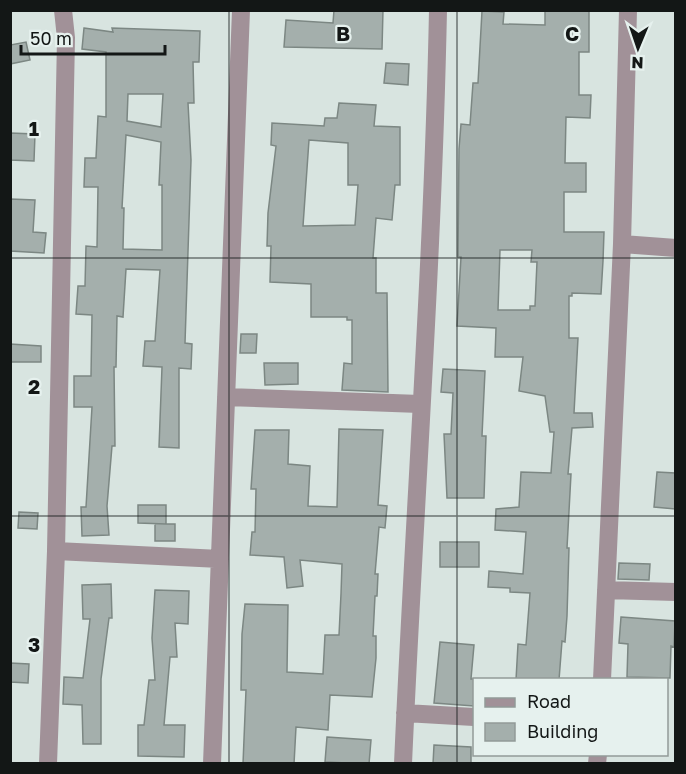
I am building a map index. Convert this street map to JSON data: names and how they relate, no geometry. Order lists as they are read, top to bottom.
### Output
{
  "legend": ["Road", "Building"],
  "scale_bar": "50 m",
  "north": "bottom",
  "grid": {
    "columns": ["B", "C"],
    "rows": ["1", "2", "3"]
  }
}
